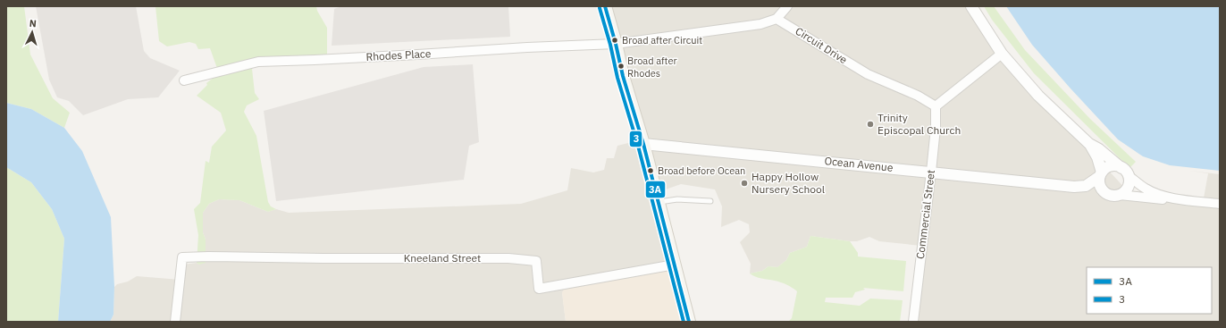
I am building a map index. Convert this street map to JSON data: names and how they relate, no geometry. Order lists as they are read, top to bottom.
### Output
{
  "streets": {
    "street": [
      "Circuit Drive",
      "Rhodes Place",
      "Ocean Avenue",
      "Commercial Street",
      "Kneeland Street"
    ]
  },
  "crossings": [
    ["Circuit Drive", "Commercial Street"],
    ["Ocean Avenue", "Commercial Street"]
  ],
  "places": [
    "Broad after Circuit",
    "Broad after Rhodes",
    "Trinity Episcopal Church",
    "Broad before Ocean",
    "Happy Hollow Nursery School"
  ],
  "lines": ["transit line 3A", "transit line 3"],
  "legend": ["3A", "3"],
  "north": "top"
}
